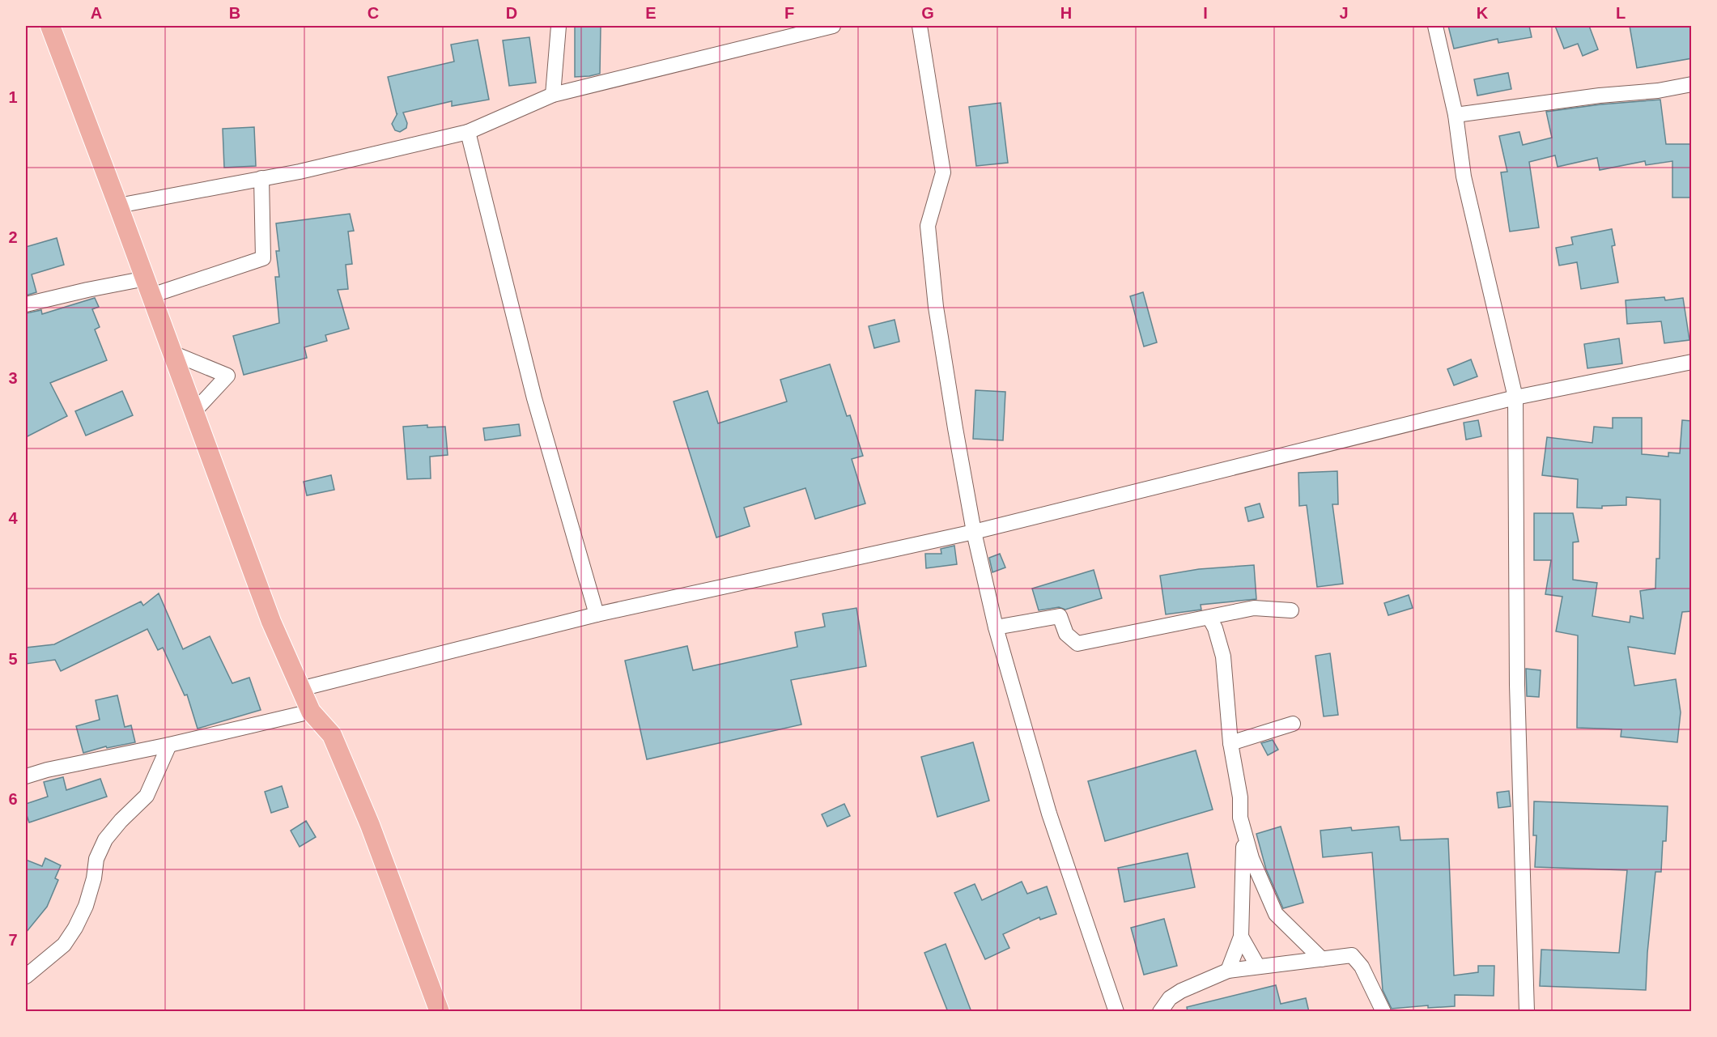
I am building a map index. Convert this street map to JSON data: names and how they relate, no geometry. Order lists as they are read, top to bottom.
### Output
{
  "grid": {
    "columns": [
      "A",
      "B",
      "C",
      "D",
      "E",
      "F",
      "G",
      "H",
      "I",
      "J",
      "K",
      "L"
    ],
    "rows": [
      "1",
      "2",
      "3",
      "4",
      "5",
      "6",
      "7"
    ]
  }
}
